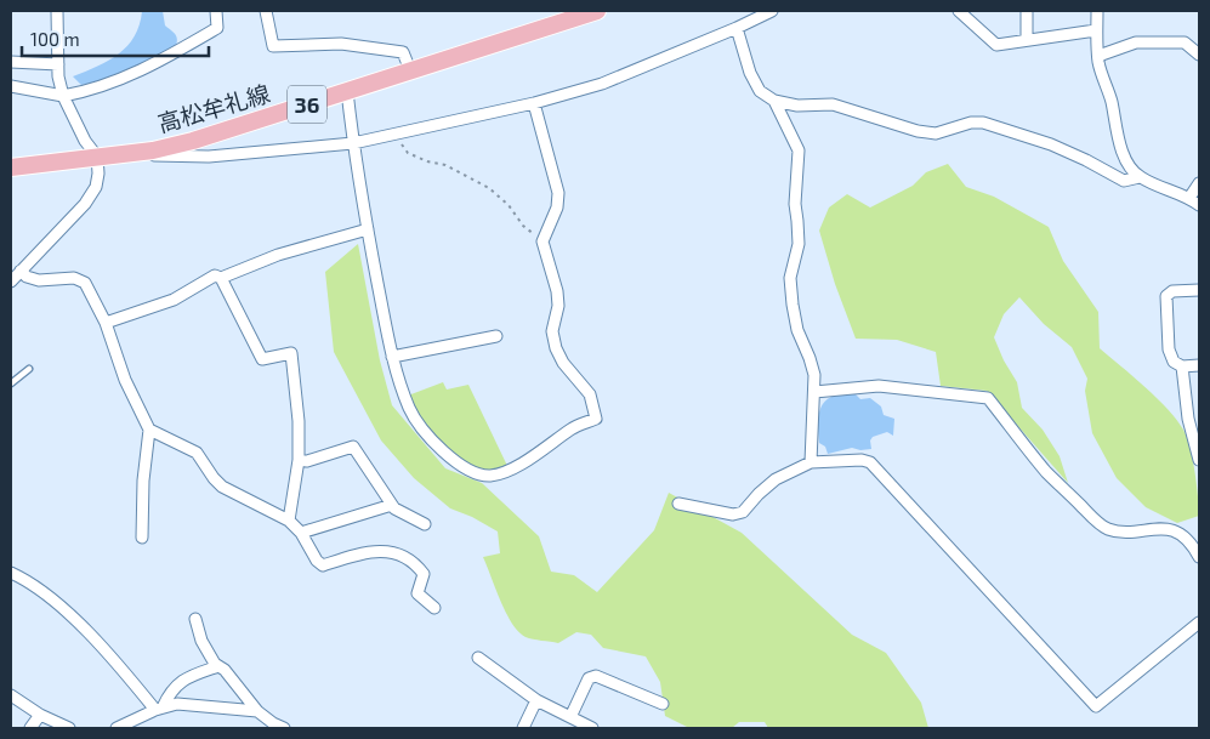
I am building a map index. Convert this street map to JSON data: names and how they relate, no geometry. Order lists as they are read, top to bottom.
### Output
{
  "streets": {
    "main road": ["36", "高松牟礼線"]
  },
  "scale_bar": "100 m"
}
